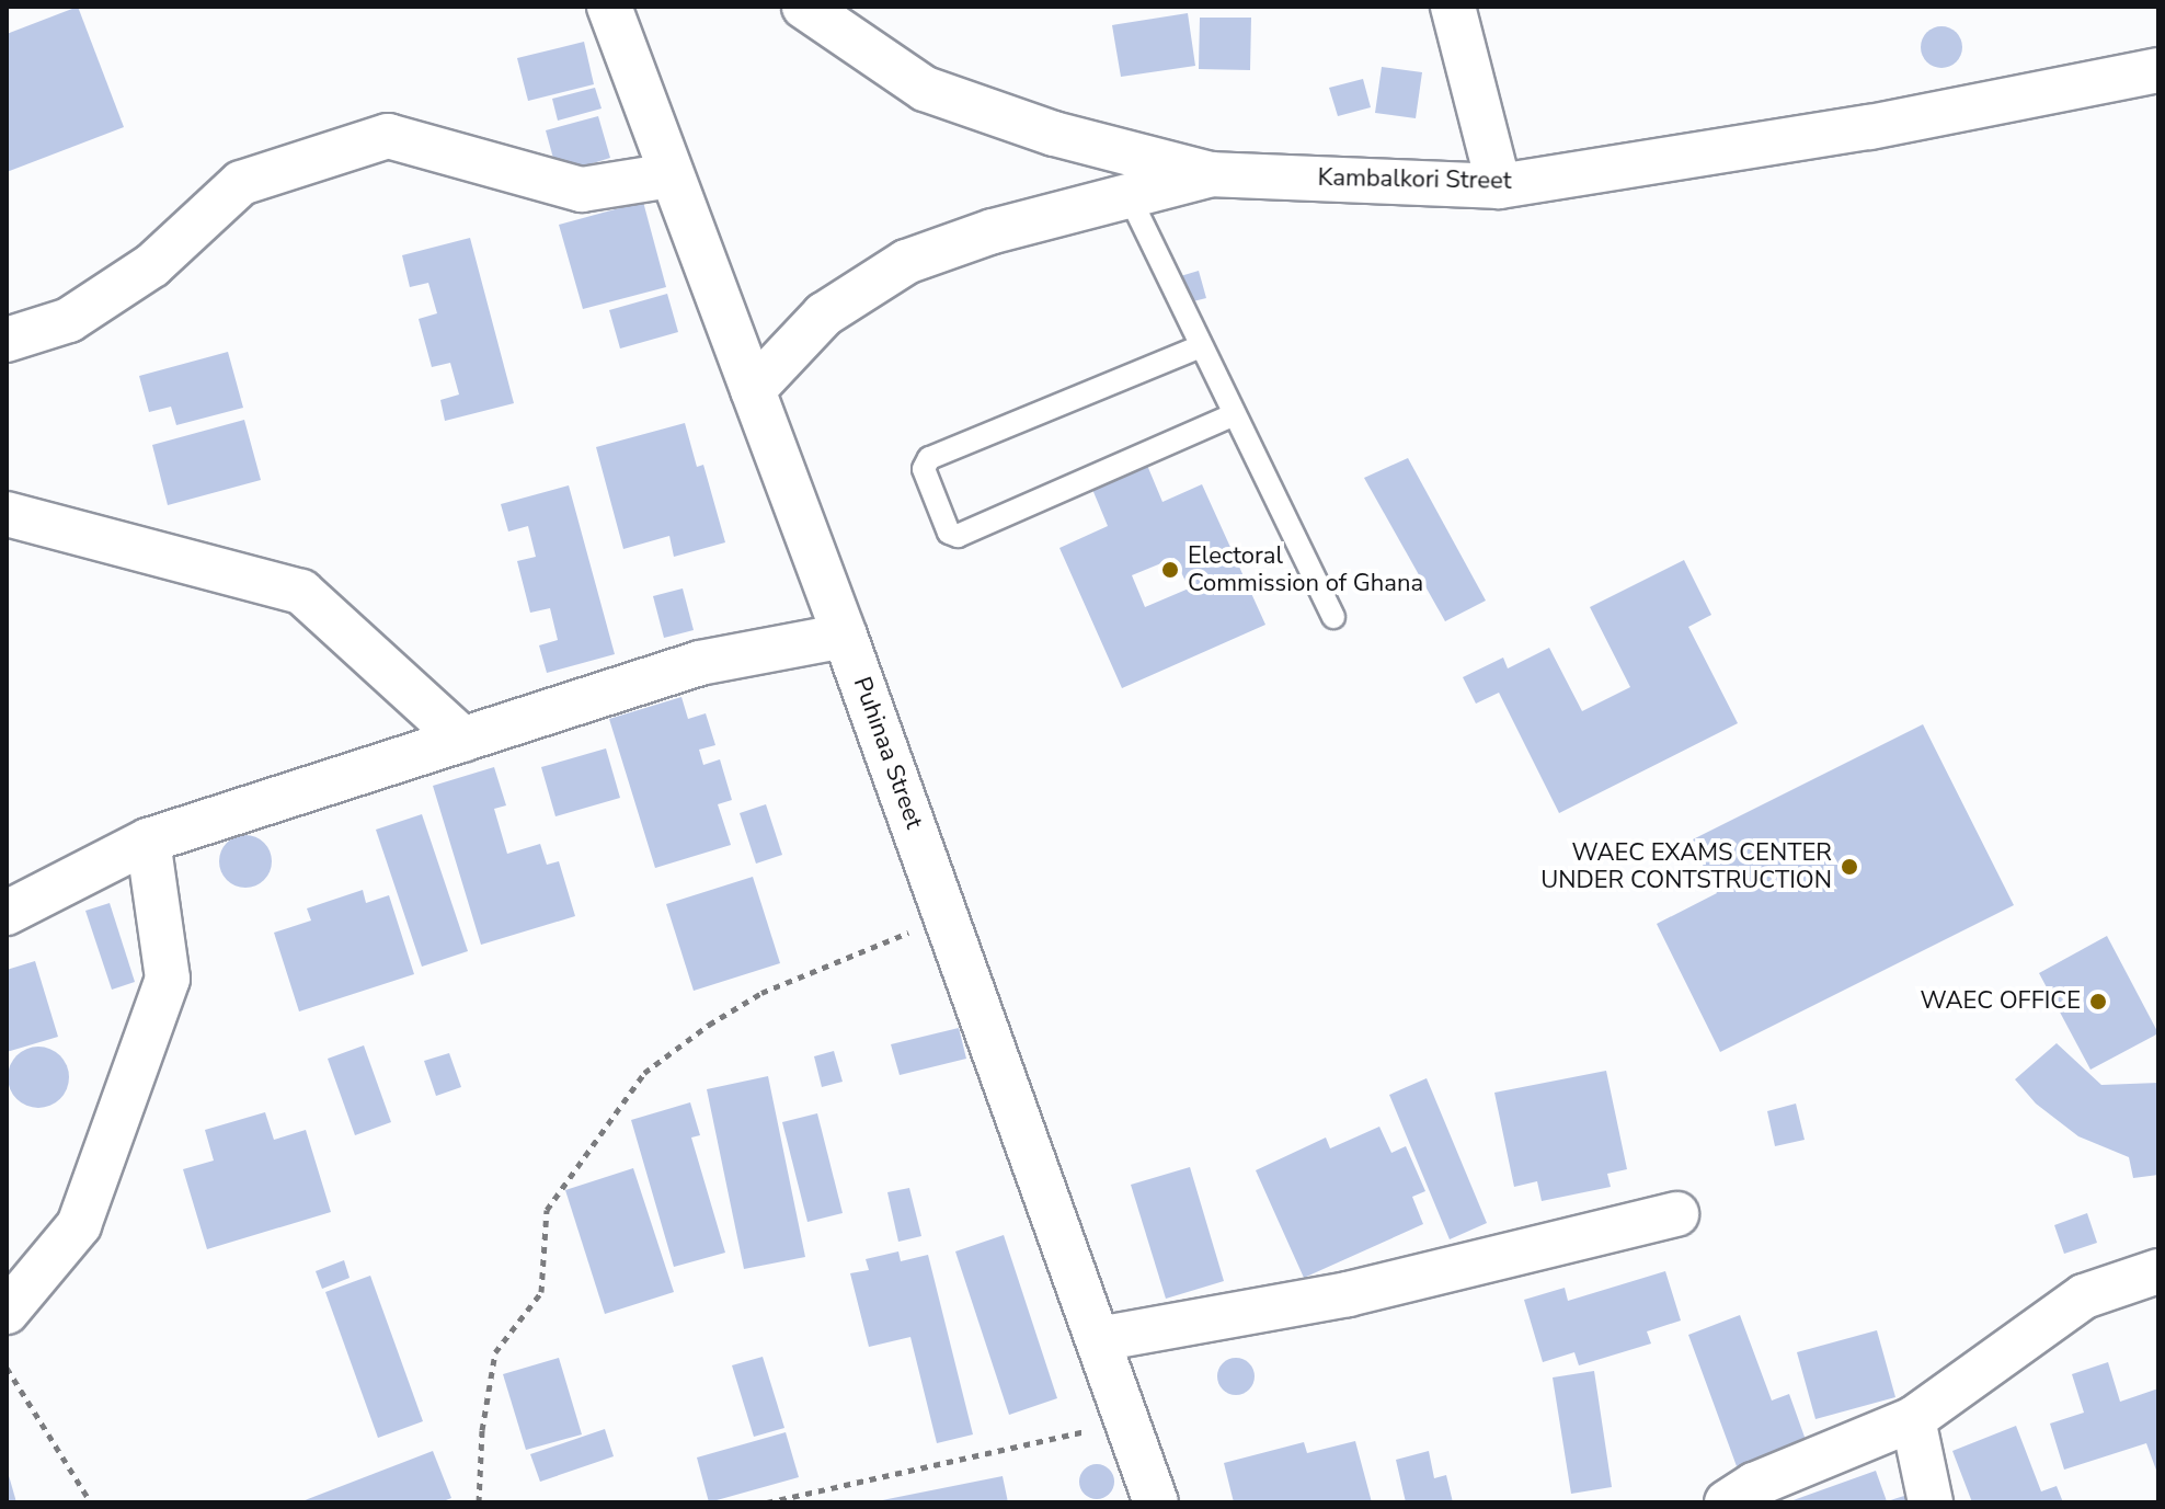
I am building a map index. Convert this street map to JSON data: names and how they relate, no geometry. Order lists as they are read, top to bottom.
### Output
{
  "streets": {
    "street": ["Kambalkori Street", "Puhinaa Street"]
  },
  "places": ["Electoral Commission of Ghana", "WAEC EXAMS CENTER UNDER CONTSTRUCTION", "WAEC OFFICE"]
}
